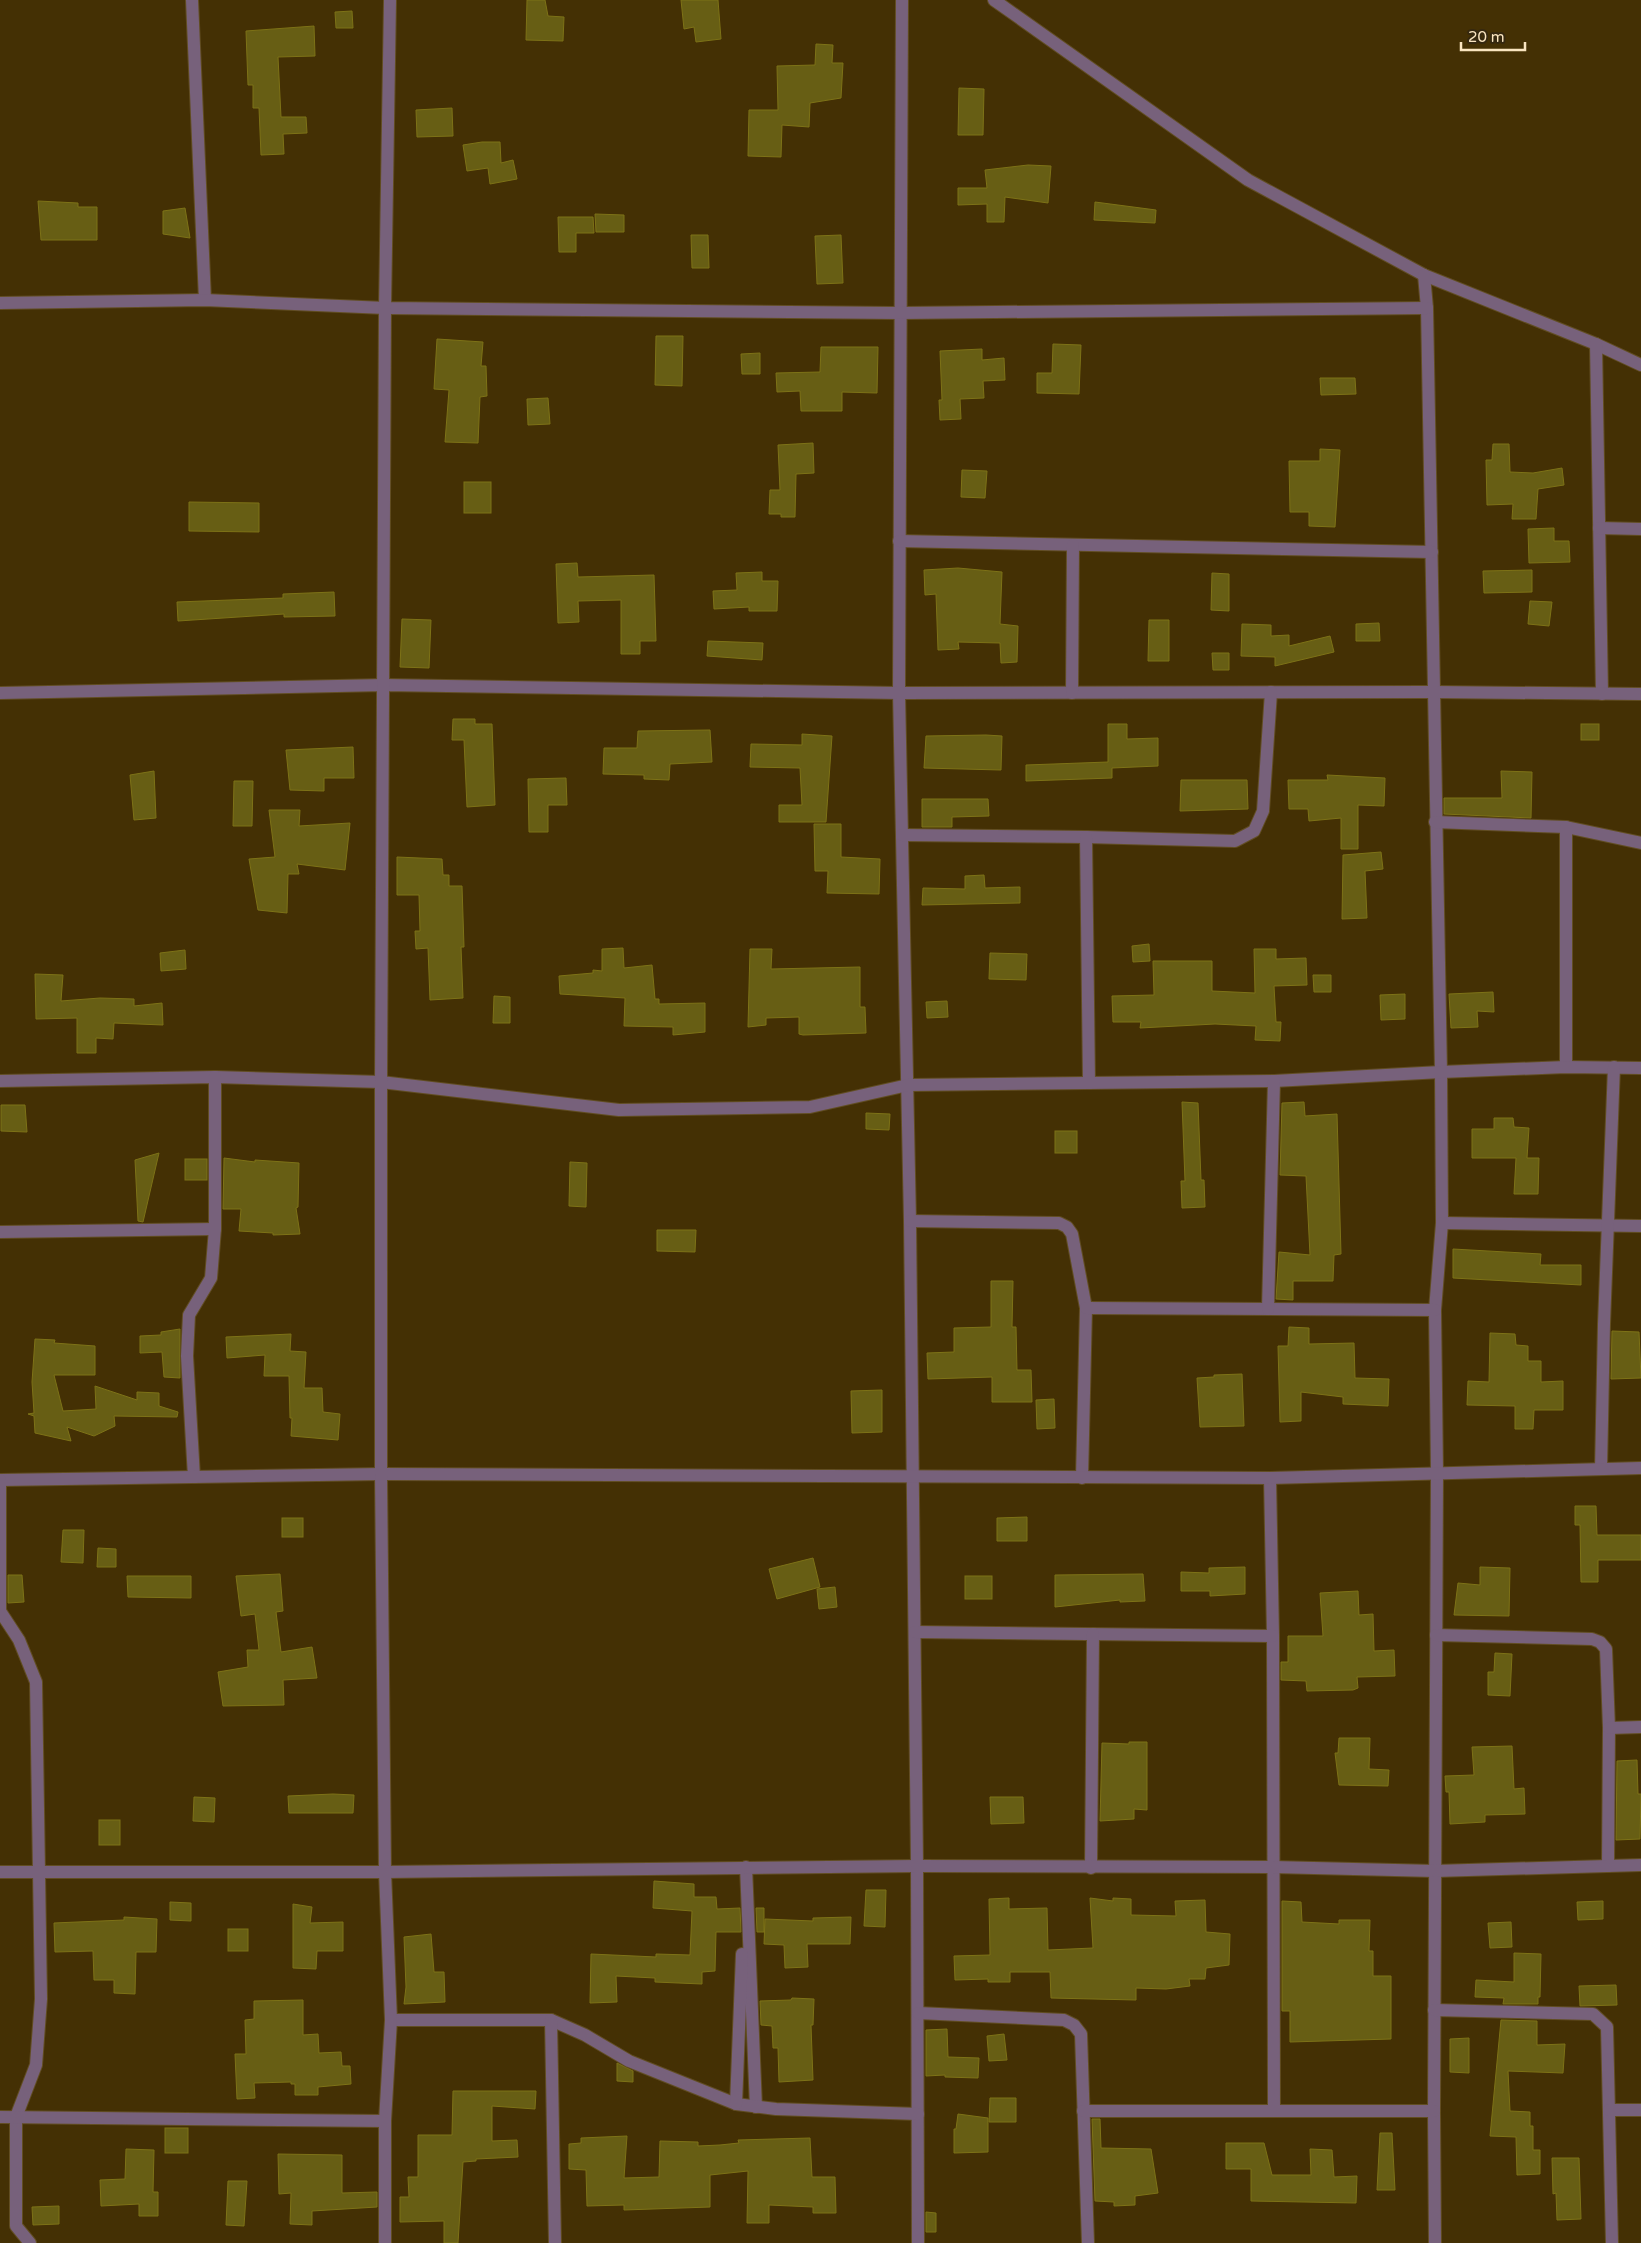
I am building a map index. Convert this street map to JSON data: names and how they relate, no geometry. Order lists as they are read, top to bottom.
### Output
{
  "scale_bar": "20 m"
}
